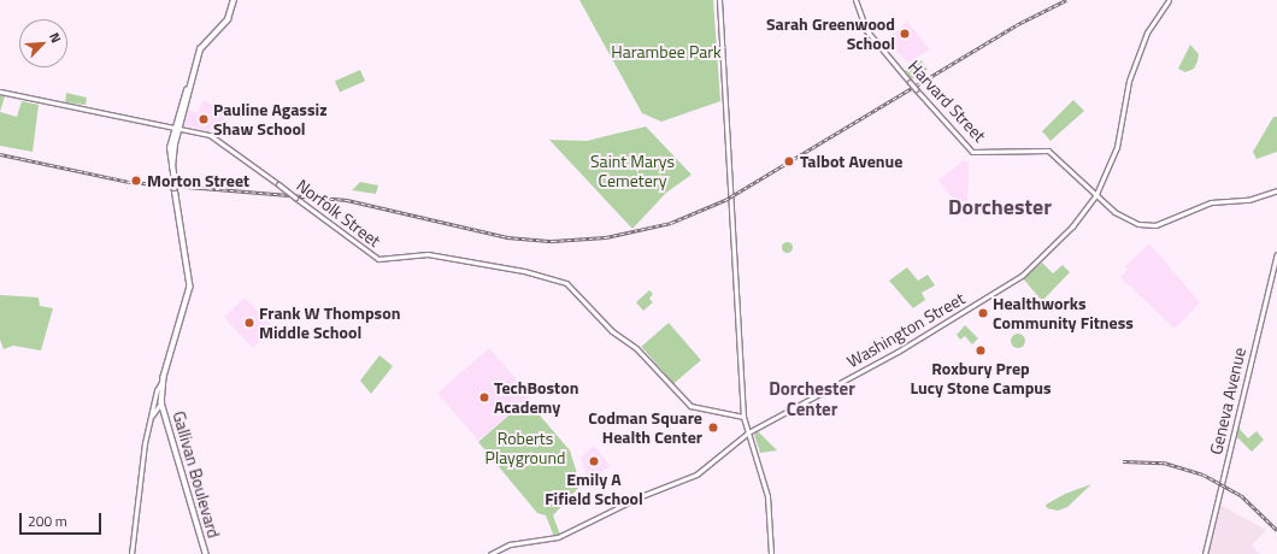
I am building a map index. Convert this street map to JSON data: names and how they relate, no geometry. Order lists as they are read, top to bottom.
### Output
{
  "streets": {
    "highway": ["Gallivan Boulevard"],
    "main road": [
      "Harvard Street",
      "Norfolk Street",
      "Washington Street",
      "Geneva Avenue"
    ]
  },
  "crossings": [
    ["Harvard Street", "Washington Street"]
  ],
  "districts": ["Dorchester", "Dorchester Center"],
  "parks": ["Harambee Park", "Saint Marys Cemetery", "Roberts Playground"],
  "places": [
    "Sarah Greenwood School",
    "Pauline Agassiz Shaw School",
    "Talbot Avenue",
    "Morton Street",
    "Healthworks Community Fitness",
    "Frank W Thompson Middle School",
    "Roxbury Prep Lucy Stone Campus",
    "TechBoston Academy",
    "Codman Square Health Center",
    "Emily A Fifield School"
  ],
  "scale_bar": "200 m",
  "north": "top right"
}
